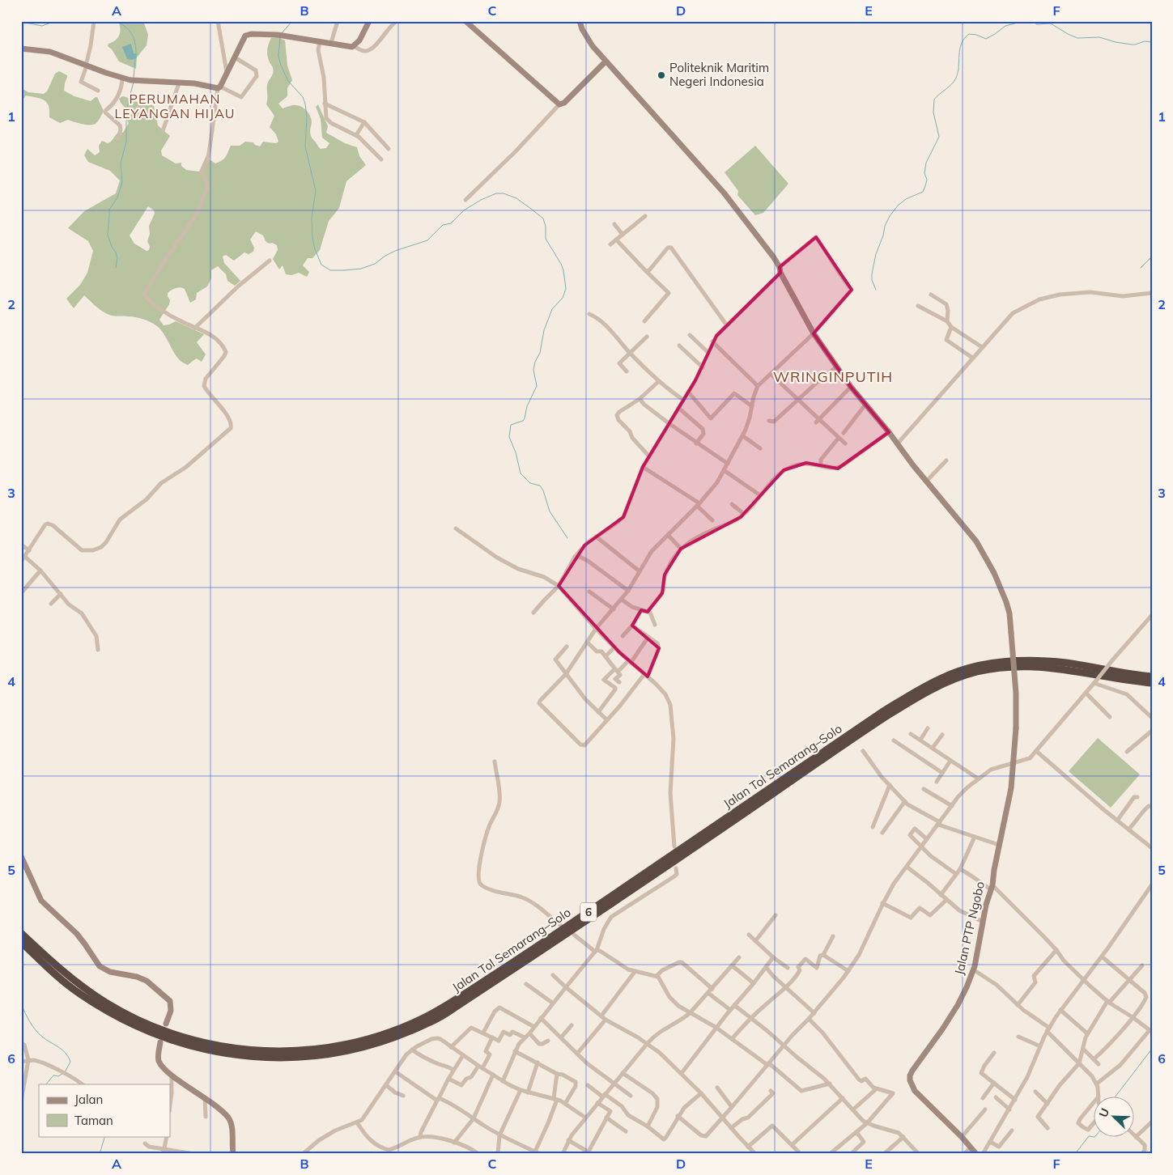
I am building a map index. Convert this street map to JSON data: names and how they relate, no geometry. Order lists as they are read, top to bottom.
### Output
{
  "streets": {
    "highway": ["Jalan Tol Semarang–Solo", "6"],
    "main road": ["Jalan PTP Ngobo"]
  },
  "districts": ["PERUMAHAN LEYANGAN HIJAU", "WRINGINPUTIH"],
  "places": ["Politeknik Maritim Negeri Indonesia"],
  "legend": ["Jalan", "Taman"],
  "north": "top left",
  "grid": {
    "columns": [
      "A",
      "B",
      "C",
      "D",
      "E",
      "F"
    ],
    "rows": [
      "1",
      "2",
      "3",
      "4",
      "5",
      "6"
    ]
  }
}
